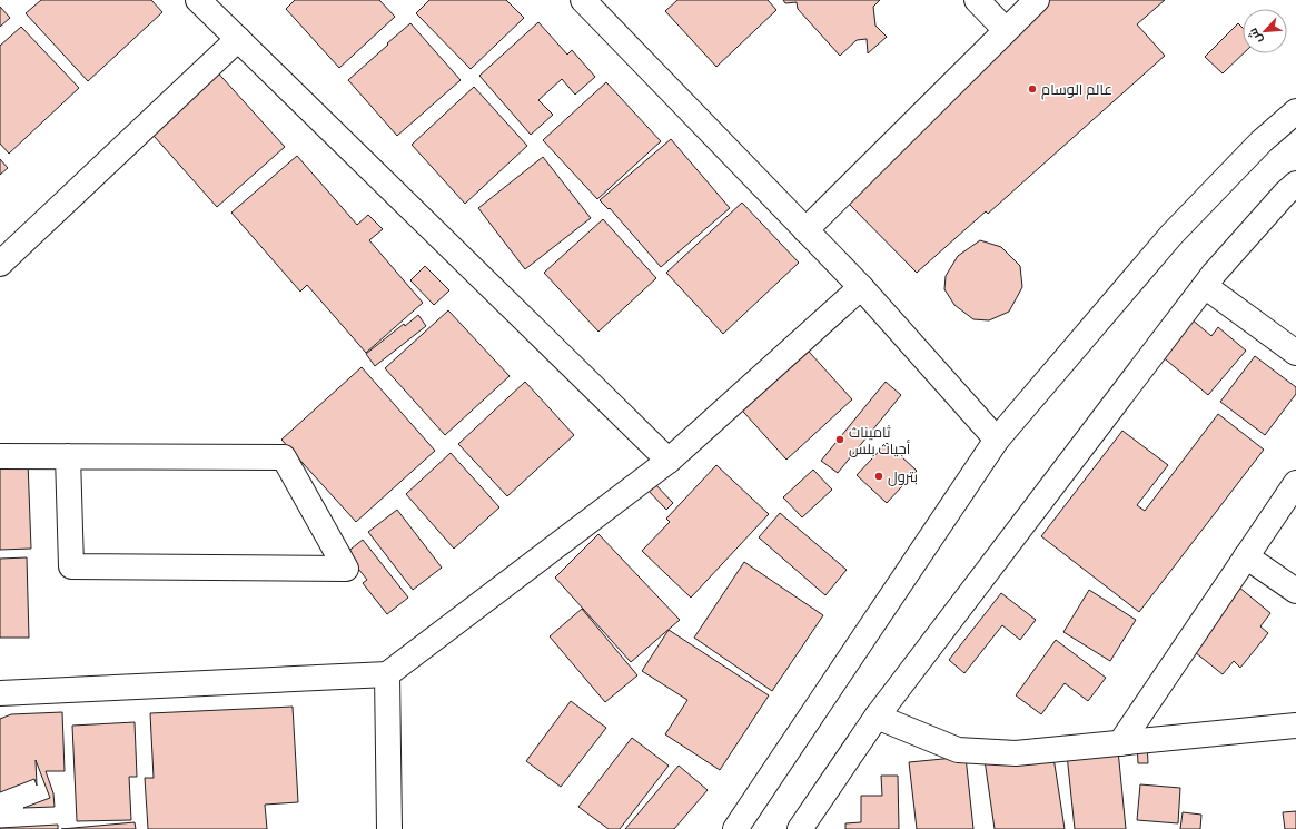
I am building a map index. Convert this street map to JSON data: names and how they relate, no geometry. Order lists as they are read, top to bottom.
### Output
{
  "places": ["عالم الوسام", "ثاميناث أجياث بلس", "بترول"],
  "north": "bottom left"
}
